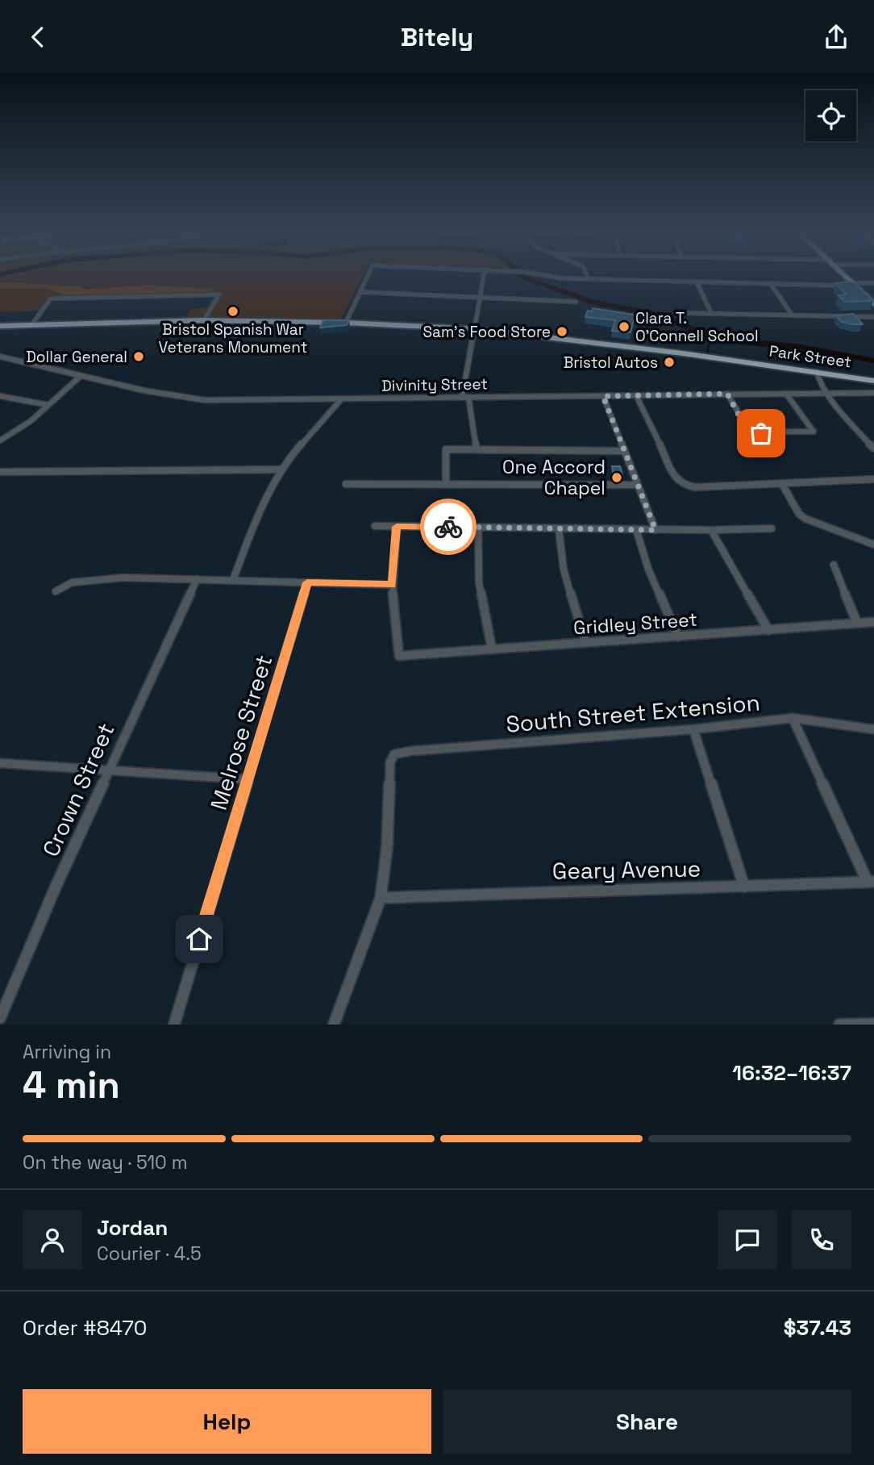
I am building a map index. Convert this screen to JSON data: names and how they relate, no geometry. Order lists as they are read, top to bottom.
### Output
{
  "streets": {
    "highway": ["Park Street"],
    "street": [
      "Divinity Street",
      "Gridley Street",
      "South Street Extension",
      "Melrose Street",
      "Crown Street",
      "Geary Avenue"
    ]
  },
  "crossings": [
    ["South Street Extension", "Geary Avenue"]
  ],
  "places": [
    "Bristol Spanish War Veterans Monument",
    "Clara T. O'Connell School",
    "Sam's Food Store",
    "Dollar General",
    "Bristol Autos",
    "One Accord Chapel"
  ],
  "page": {
    "header": "Bitely",
    "heading": ["4 min", "Arriving in", "16:32–16:37"],
    "panel": [
      "Jordan",
      "Courier · 4.5",
      "Order #8470",
      "$37.43"
    ],
    "bar": "On the way · 510 m",
    "buttons": ["Help", "Share"]
  }
}
